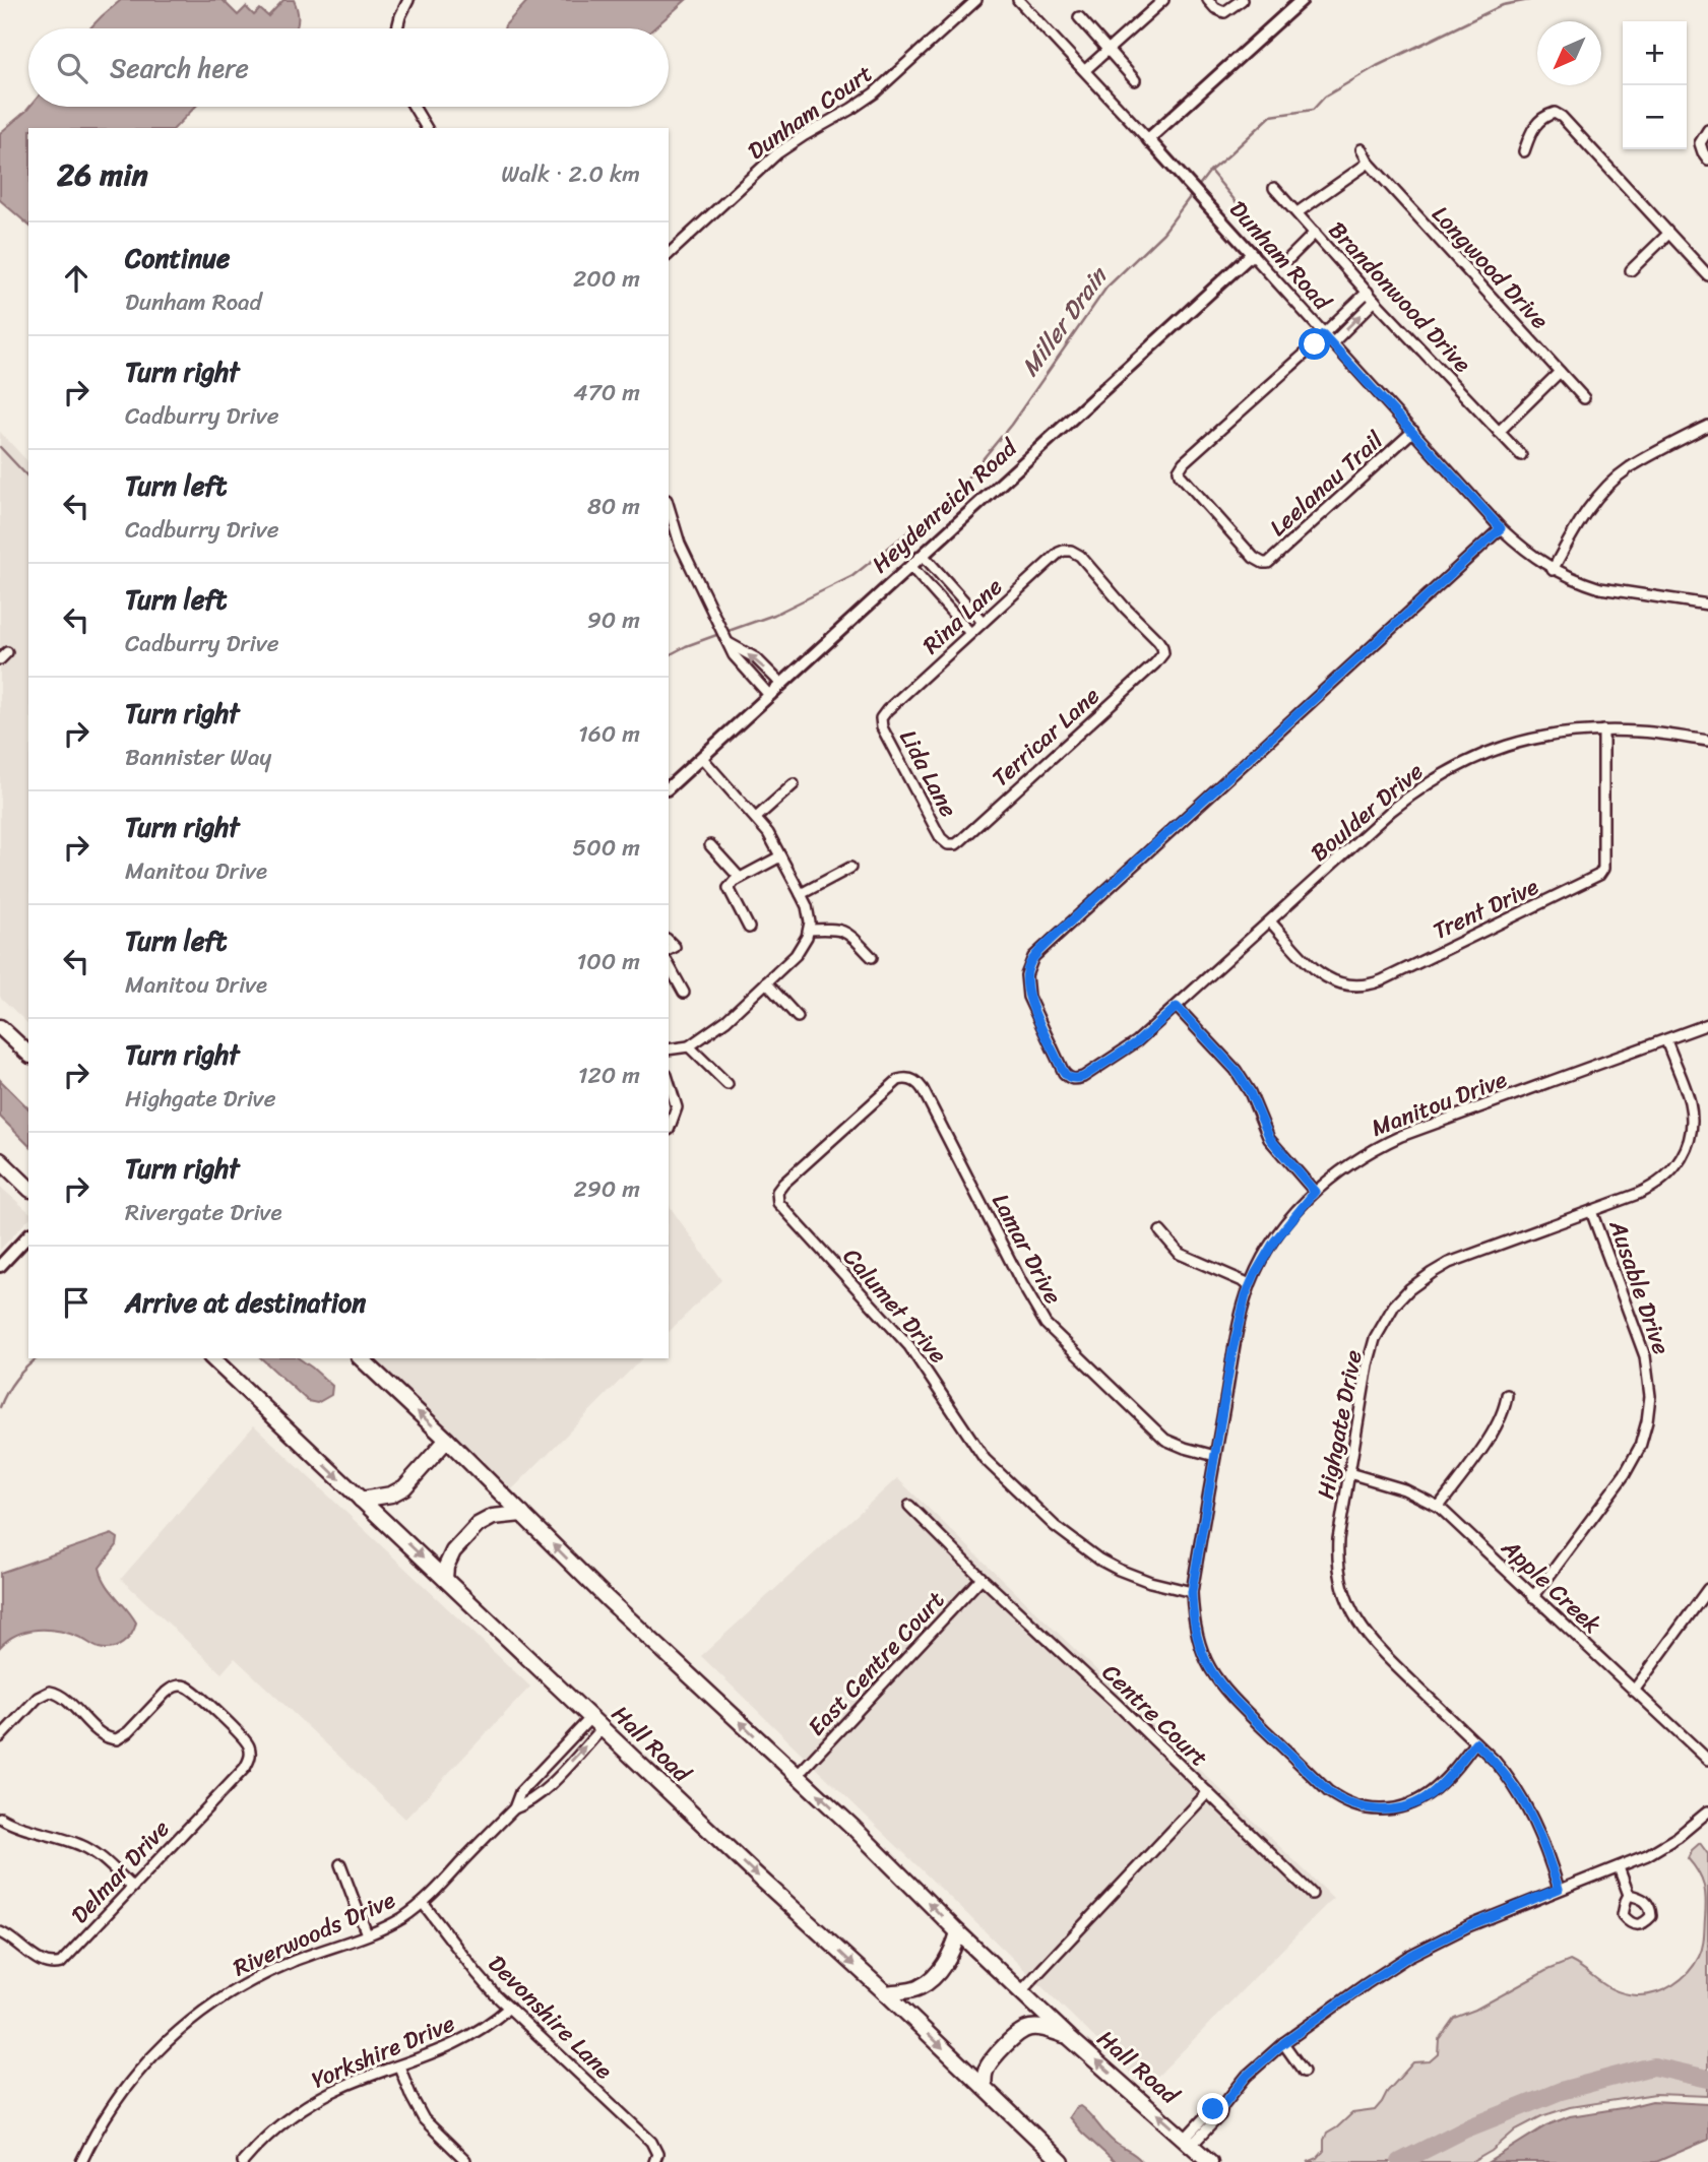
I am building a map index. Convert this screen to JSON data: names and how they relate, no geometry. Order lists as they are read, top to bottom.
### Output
{
  "streets": {
    "highway": ["Hall Road"],
    "street": [
      "Dunham Court",
      "Dunham Road",
      "Longwood Drive",
      "Brandonwood Drive",
      "Leelanau Trail",
      "Heydenreich Road",
      "Rina Lane",
      "Terricar Lane",
      "Lida Lane",
      "Boulder Drive",
      "Trent Drive",
      "Manitou Drive",
      "Lamar Drive",
      "Ausable Drive",
      "Calumet Drive",
      "Highgate Drive",
      "Apple Creek",
      "East Centre Court",
      "Centre Court",
      "Delmar Drive",
      "Riverwoods Drive",
      "Devonshire Lane",
      "Yorkshire Drive"
    ]
  },
  "crossings": [
    ["Dunham Road", "Leelanau Trail"],
    ["Dunham Road", "Heydenreich Road"],
    ["Dunham Road", "Boulder Drive"],
    ["Rina Lane", "Terricar Lane"],
    ["Rina Lane", "Lida Lane"],
    ["Terricar Lane", "Lida Lane"],
    ["Boulder Drive", "Trent Drive"],
    ["Manitou Drive", "Lamar Drive"],
    ["Manitou Drive", "Calumet Drive"],
    ["Manitou Drive", "Highgate Drive"],
    ["Lamar Drive", "Calumet Drive"],
    ["Ausable Drive", "Highgate Drive"],
    ["Ausable Drive", "Apple Creek"],
    ["Highgate Drive", "Apple Creek"],
    ["East Centre Court", "Centre Court"],
    ["East Centre Court", "Hall Road"],
    ["Centre Court", "Hall Road"],
    ["Hall Road", "Riverwoods Drive"],
    ["Riverwoods Drive", "Devonshire Lane"],
    ["Devonshire Lane", "Yorkshire Drive"]
  ],
  "water": ["Miller Drain"],
  "north": "bottom left",
  "page": {
    "map_buttons": ["+", "−"],
    "search": "Search here",
    "heading": ["26 min", "Walk · 2.0 km"],
    "list": [
      ["Continue", "Dunham Road", "200 m"],
      ["Turn right", "Cadburry Drive", "470 m"],
      ["Turn left", "Cadburry Drive", "80 m"],
      ["Turn left", "Cadburry Drive", "90 m"],
      ["Turn right", "Bannister Way", "160 m"],
      ["Turn right", "Manitou Drive", "500 m"],
      ["Turn left", "Manitou Drive", "100 m"],
      ["Turn right", "Highgate Drive", "120 m"],
      ["Turn right", "Rivergate Drive", "290 m"],
      "Arrive at destination"
    ]
  }
}
